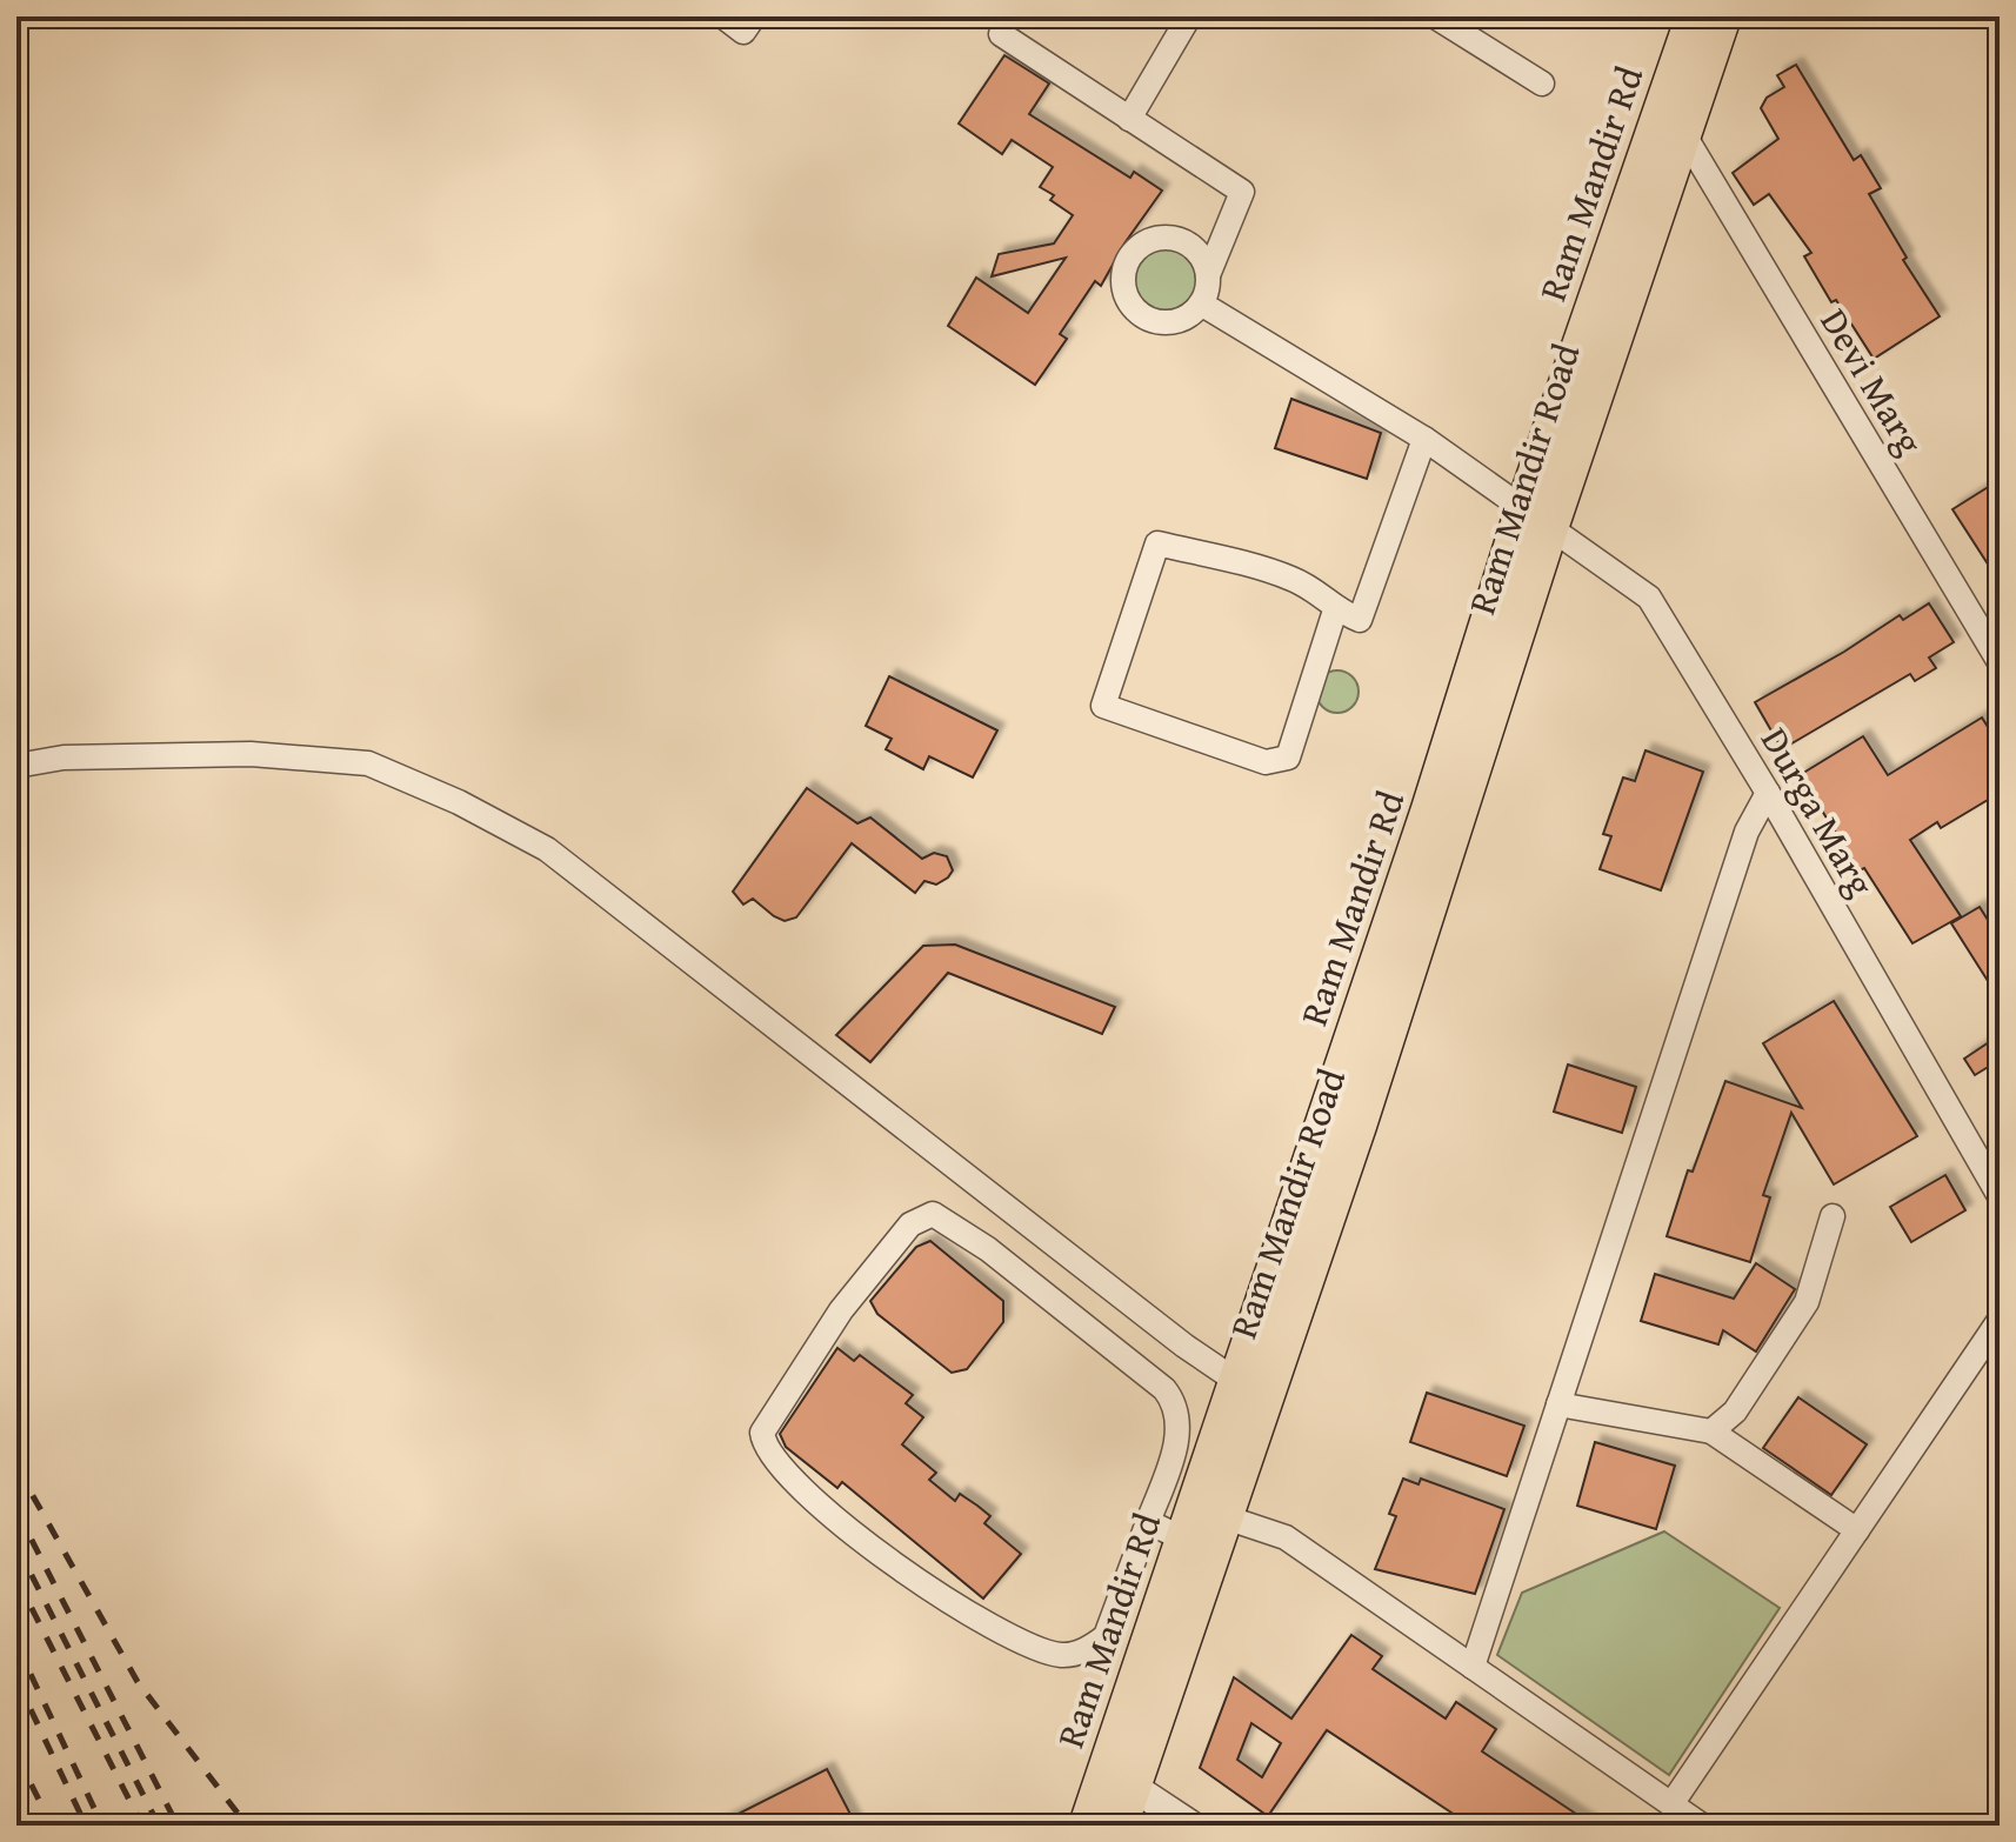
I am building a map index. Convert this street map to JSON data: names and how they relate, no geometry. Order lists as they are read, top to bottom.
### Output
{
  "streets": {
    "main road": ["Ram Mandir Rd", "Ram Mandir Road"],
    "street": ["Devi Marg", "Durga Marg"]
  },
  "crossings": [
    ["Ram Mandir Rd", "Devi Marg"],
    ["Ram Mandir Rd", "Ram Mandir Road"],
    ["Ram Mandir Rd", "Durga Marg"]
  ]
}
